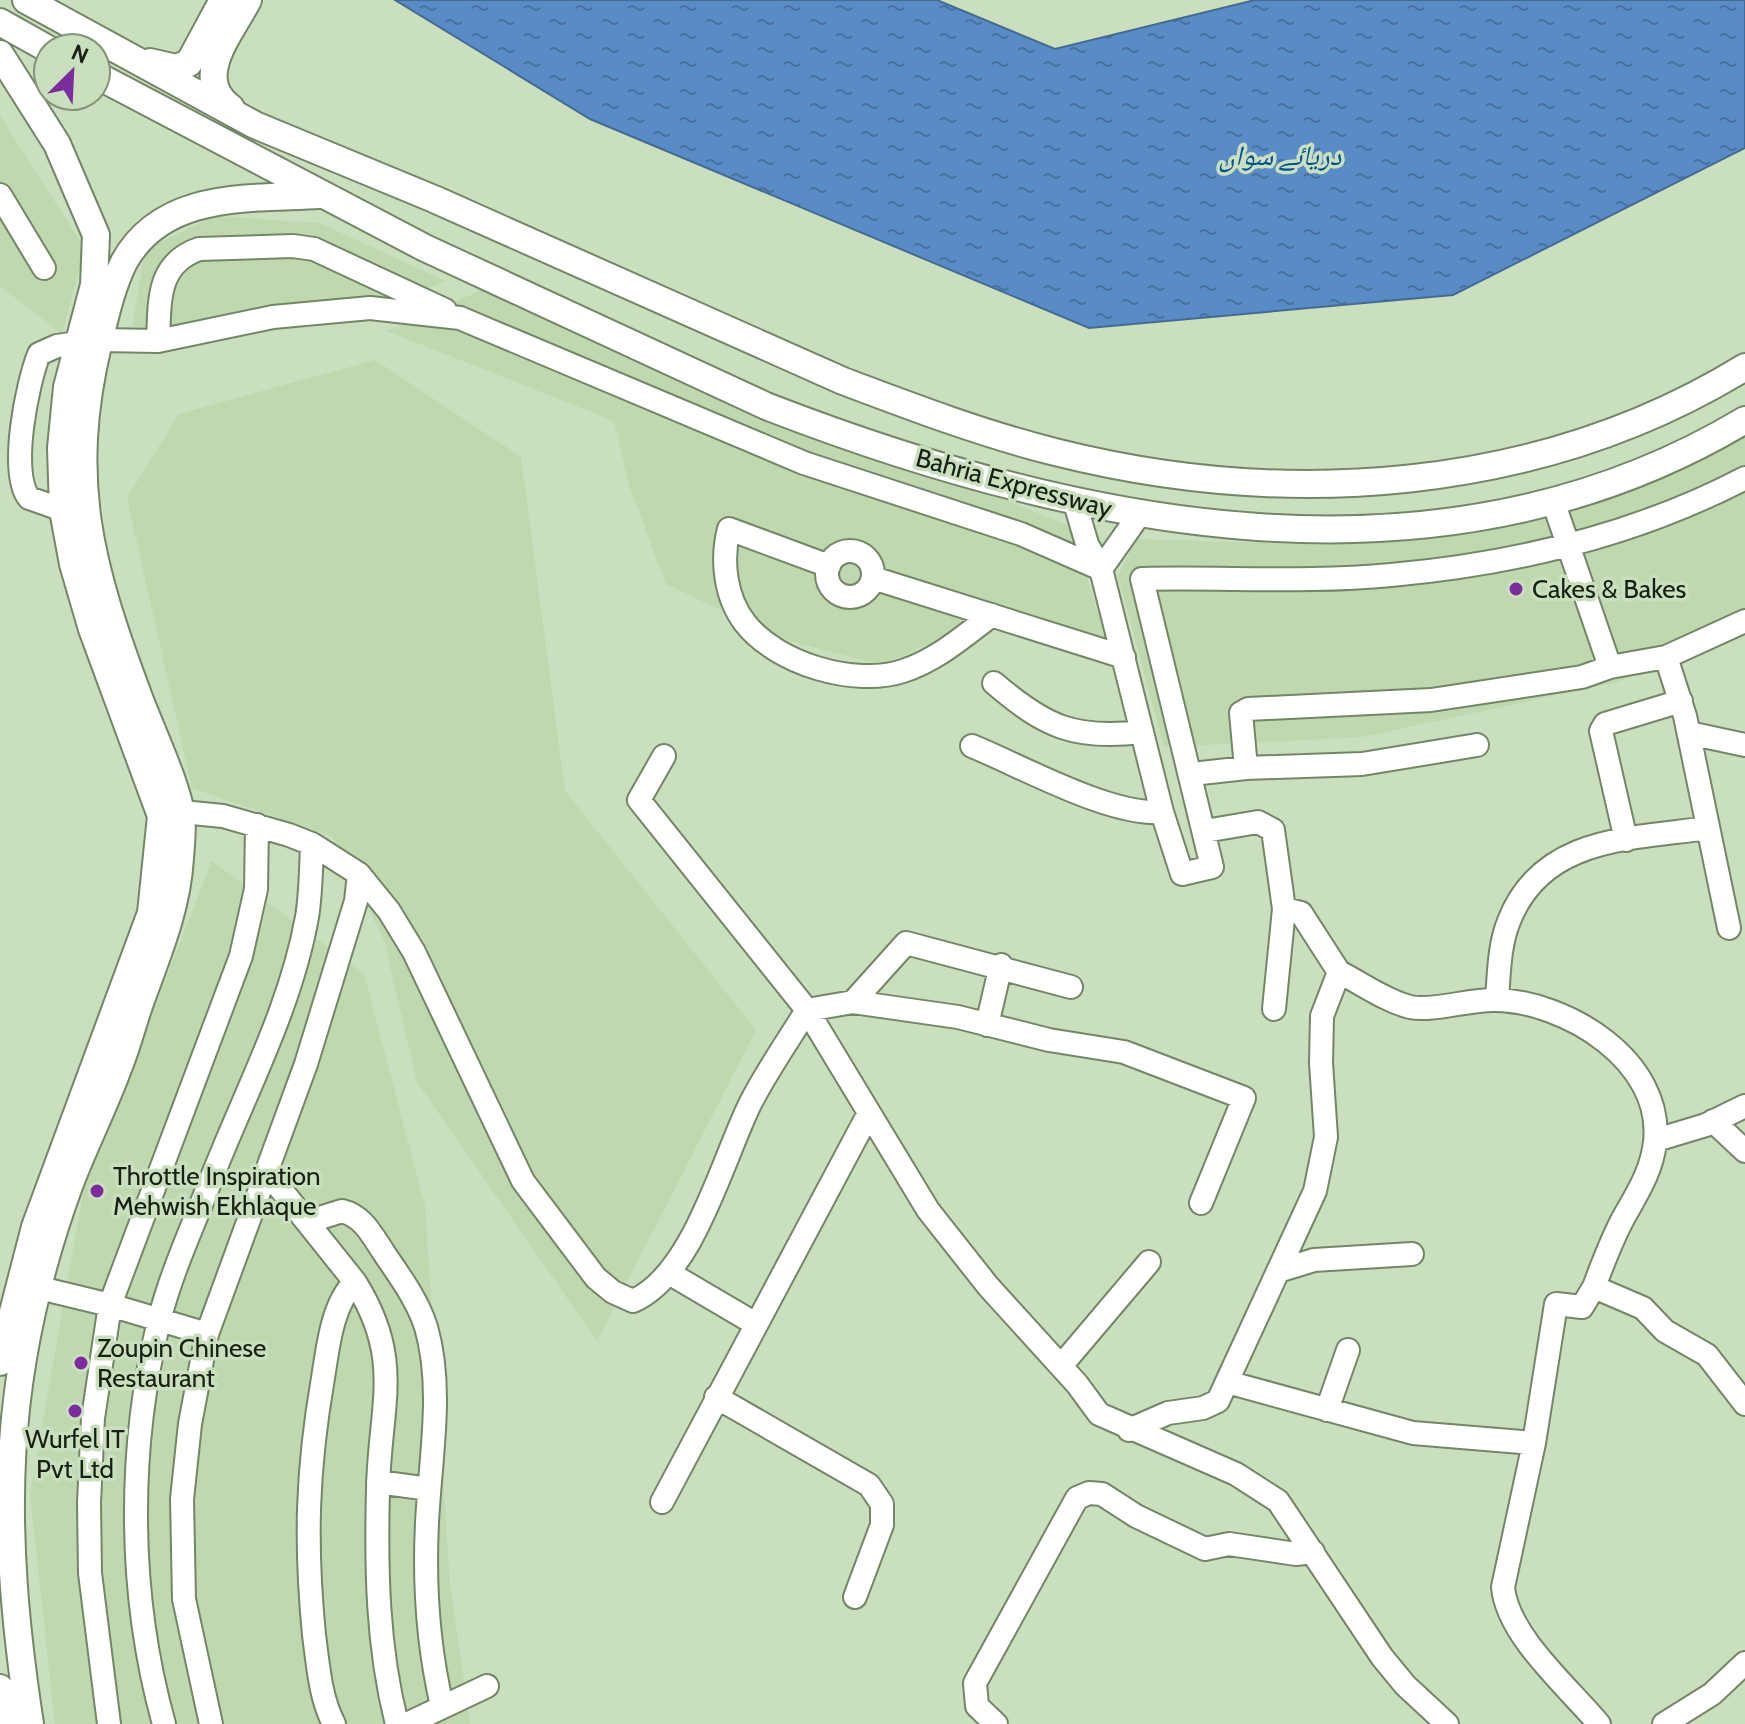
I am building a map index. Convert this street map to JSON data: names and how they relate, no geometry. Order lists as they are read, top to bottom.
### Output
{
  "streets": {
    "main road": ["Bahria Expressway"]
  },
  "water": ["دریائے سواں"],
  "places": [
    "Cakes & Bakes",
    "Throttle Inspiration Mehwish Ekhlaque",
    "Zoupin Chinese Restaurant",
    "Wurfel IT Pvt Ltd"
  ],
  "north": "top right"
}
